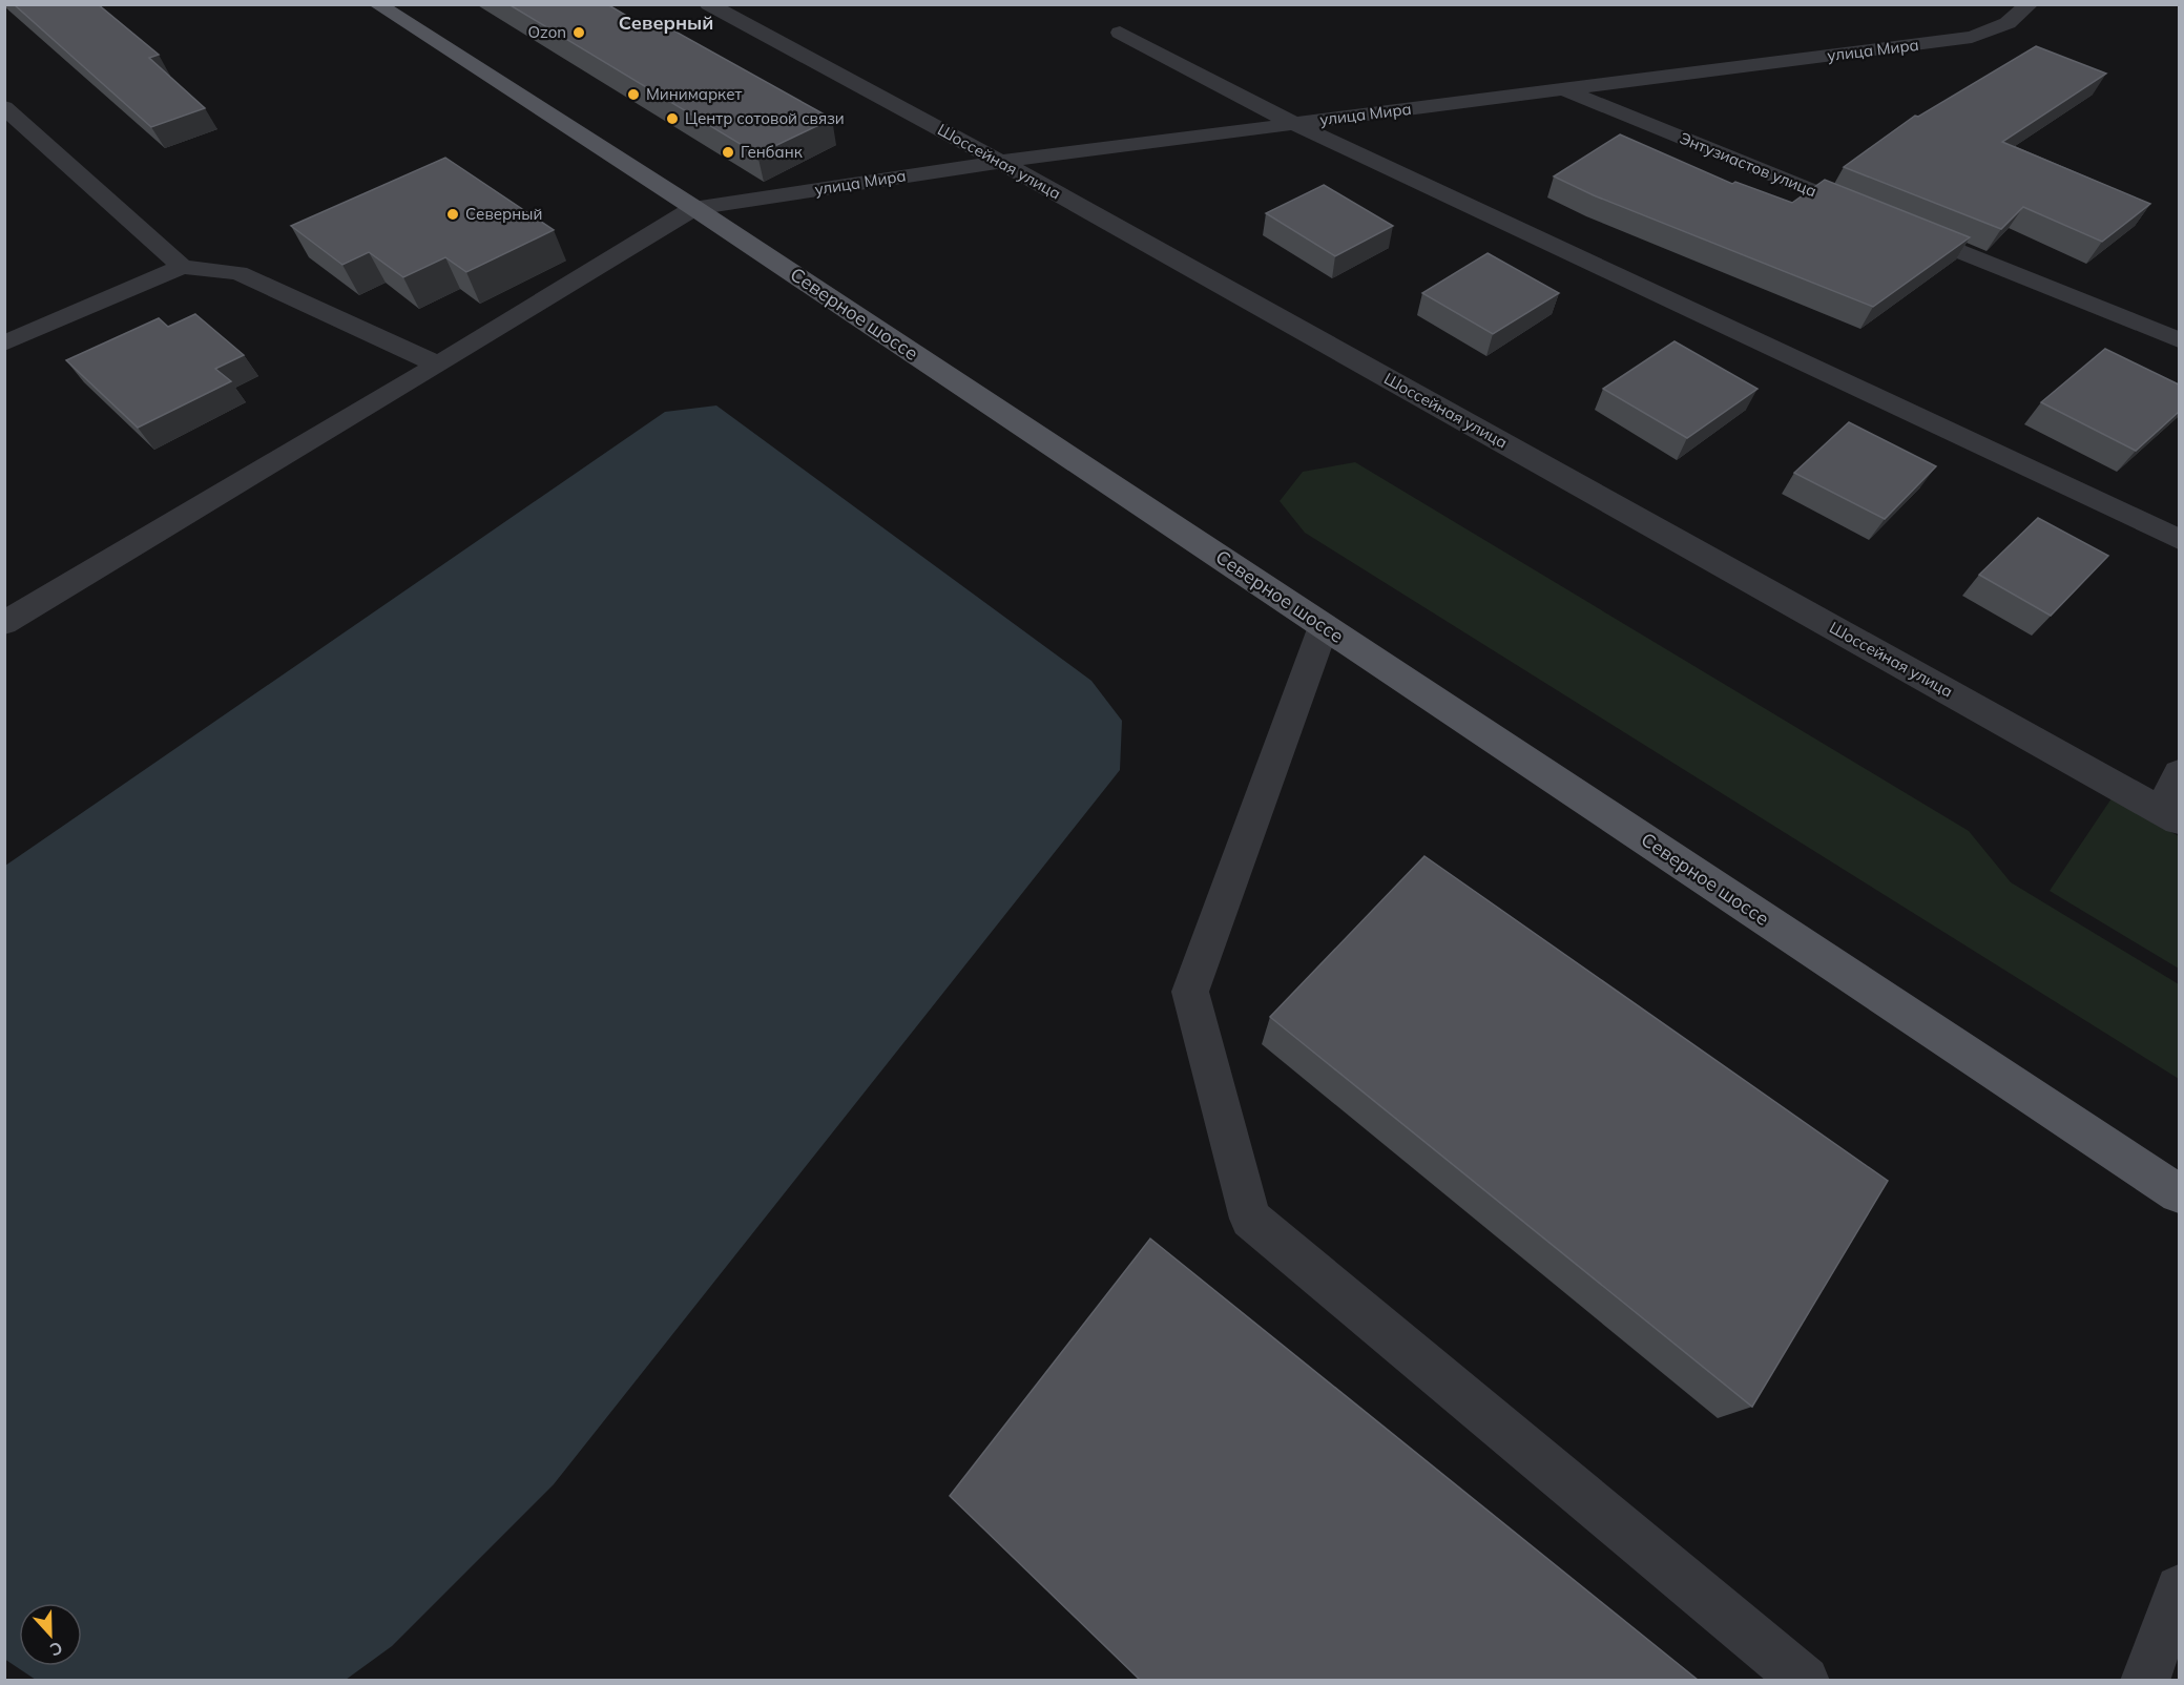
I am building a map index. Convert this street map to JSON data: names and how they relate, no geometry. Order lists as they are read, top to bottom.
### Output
{
  "streets": {
    "main road": ["Северное шоссе"],
    "street": ["улица Мира", "Шоссейная улица", "Энтузиастов улица"]
  },
  "crossings": [
    ["улица Мира", "Шоссейная улица"],
    ["улица Мира", "Энтузиастов улица"],
    ["улица Мира", "Северное шоссе"]
  ],
  "districts": ["Северный"],
  "places": [
    "Ozon",
    "Минимаркет",
    "Центр сотовой связи",
    "Генбанк",
    "Северный"
  ],
  "north": "bottom"
}
